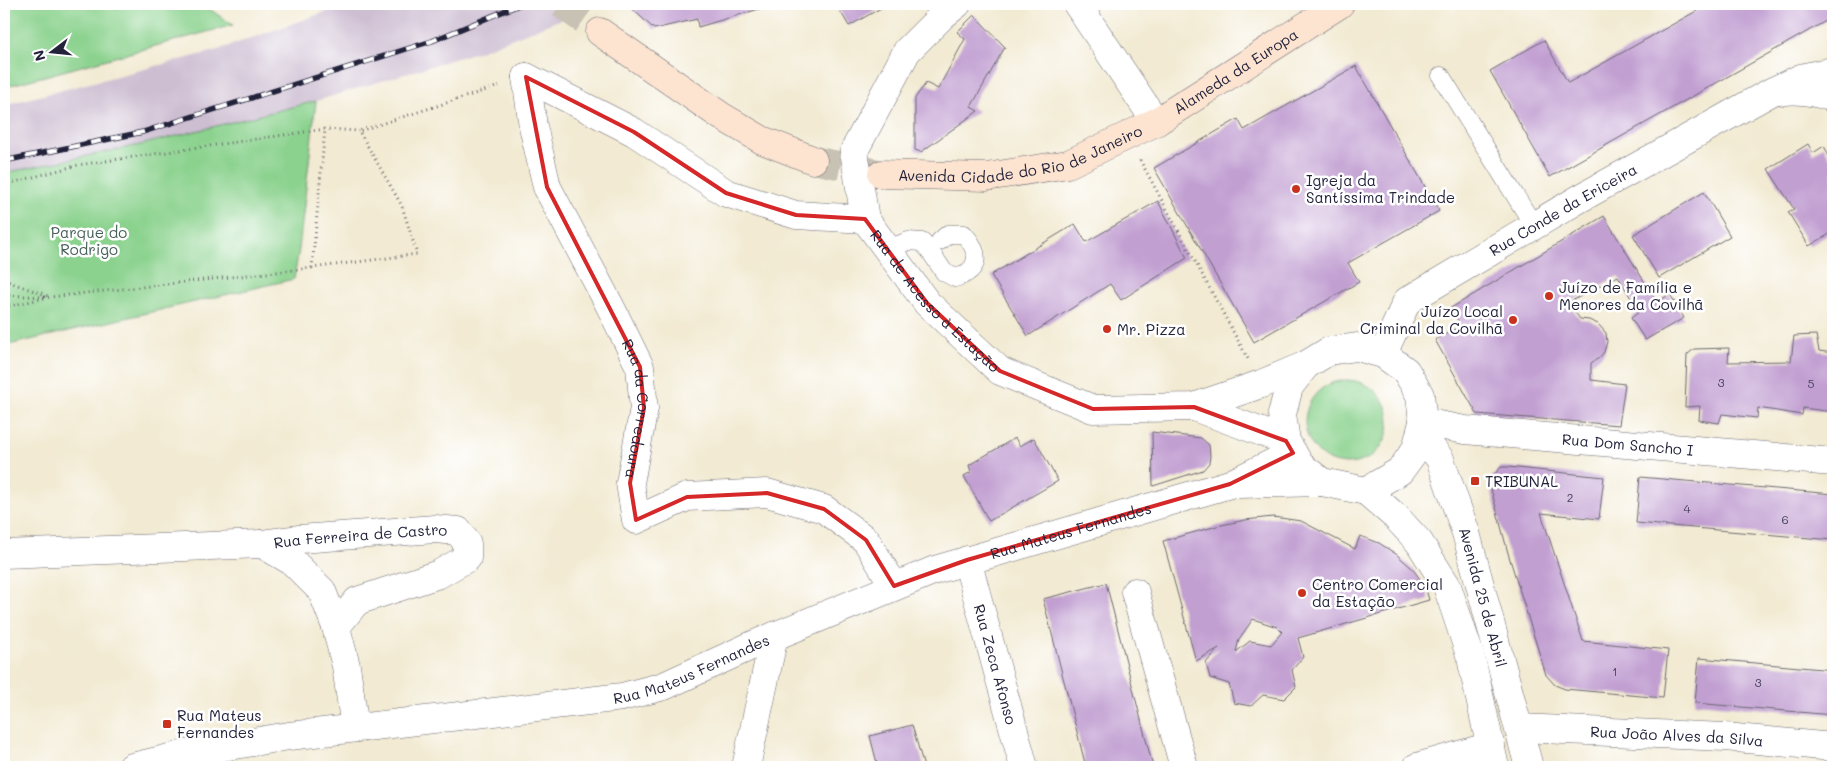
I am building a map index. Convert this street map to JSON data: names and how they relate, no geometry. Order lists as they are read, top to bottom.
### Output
{
  "streets": {
    "main road": ["Alameda da Europa", "Avenida Cidade do Rio de Janeiro"],
    "street": [
      "Rua Conde da Ericeira",
      "Rua de Acesso à Estação",
      "Rua da Corredoura",
      "Rua Dom Sancho I",
      "Rua Mateus Fernandes",
      "Rua Ferreira de Castro",
      "Avenida 25 de Abril",
      "Rua Zeca Afonso",
      "Rua João Alves da Silva"
    ]
  },
  "crossings": [
    ["Alameda da Europa", "Avenida Cidade do Rio de Janeiro"],
    ["Rua Conde da Ericeira", "Rua de Acesso à Estação"],
    ["Rua Conde da Ericeira", "Rua Dom Sancho I"],
    ["Rua Conde da Ericeira", "Rua Mateus Fernandes"],
    ["Rua Conde da Ericeira", "Avenida 25 de Abril"],
    ["Rua de Acesso à Estação", "Rua Dom Sancho I"],
    ["Rua de Acesso à Estação", "Rua Mateus Fernandes"],
    ["Rua de Acesso à Estação", "Avenida 25 de Abril"],
    ["Rua da Corredoura", "Rua Mateus Fernandes"],
    ["Rua Dom Sancho I", "Rua Mateus Fernandes"],
    ["Rua Dom Sancho I", "Avenida 25 de Abril"],
    ["Rua Mateus Fernandes", "Rua Ferreira de Castro"],
    ["Rua Mateus Fernandes", "Avenida 25 de Abril"],
    ["Rua Mateus Fernandes", "Rua Zeca Afonso"],
    ["Avenida 25 de Abril", "Rua João Alves da Silva"]
  ],
  "parks": ["Parque do Rodrigo"],
  "places": {
    "other": [
      "Igreja da Santíssima Trindade",
      "Juízo de Família e Menores da Covilhã",
      "Juízo Local Criminal da Covilhã",
      "Mr. Pizza",
      "Centro Comercial da Estação"
    ],
    "transit": ["TRIBUNAL", "Rua Mateus Fernandes"]
  },
  "house_numbers": [
    "3",
    "5",
    "2",
    "4",
    "6",
    "1",
    "3"
  ],
  "north": "left"
}
